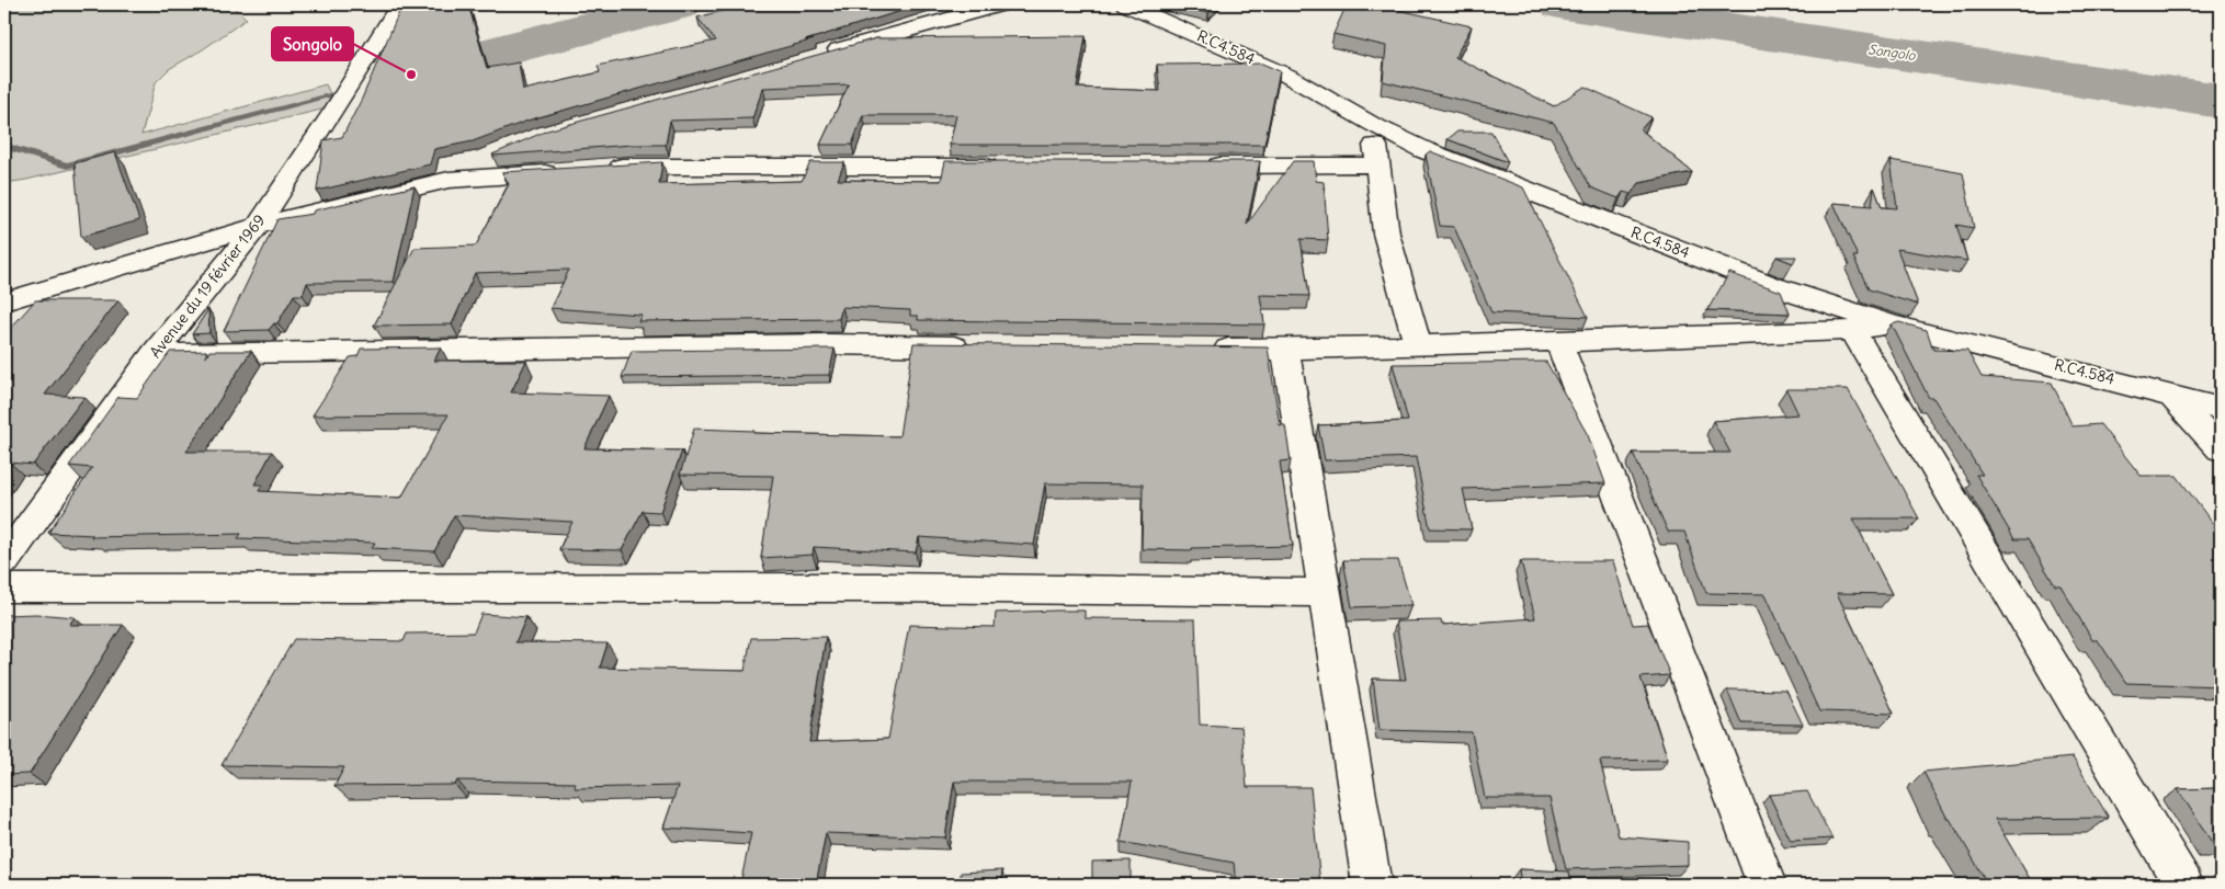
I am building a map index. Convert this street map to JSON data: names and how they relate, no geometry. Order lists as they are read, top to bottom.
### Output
{
  "streets": {
    "street": ["R.C4.584", "Avenue du 19 février 1969"]
  },
  "water": ["Songolo"],
  "places": ["Songolo"]
}
